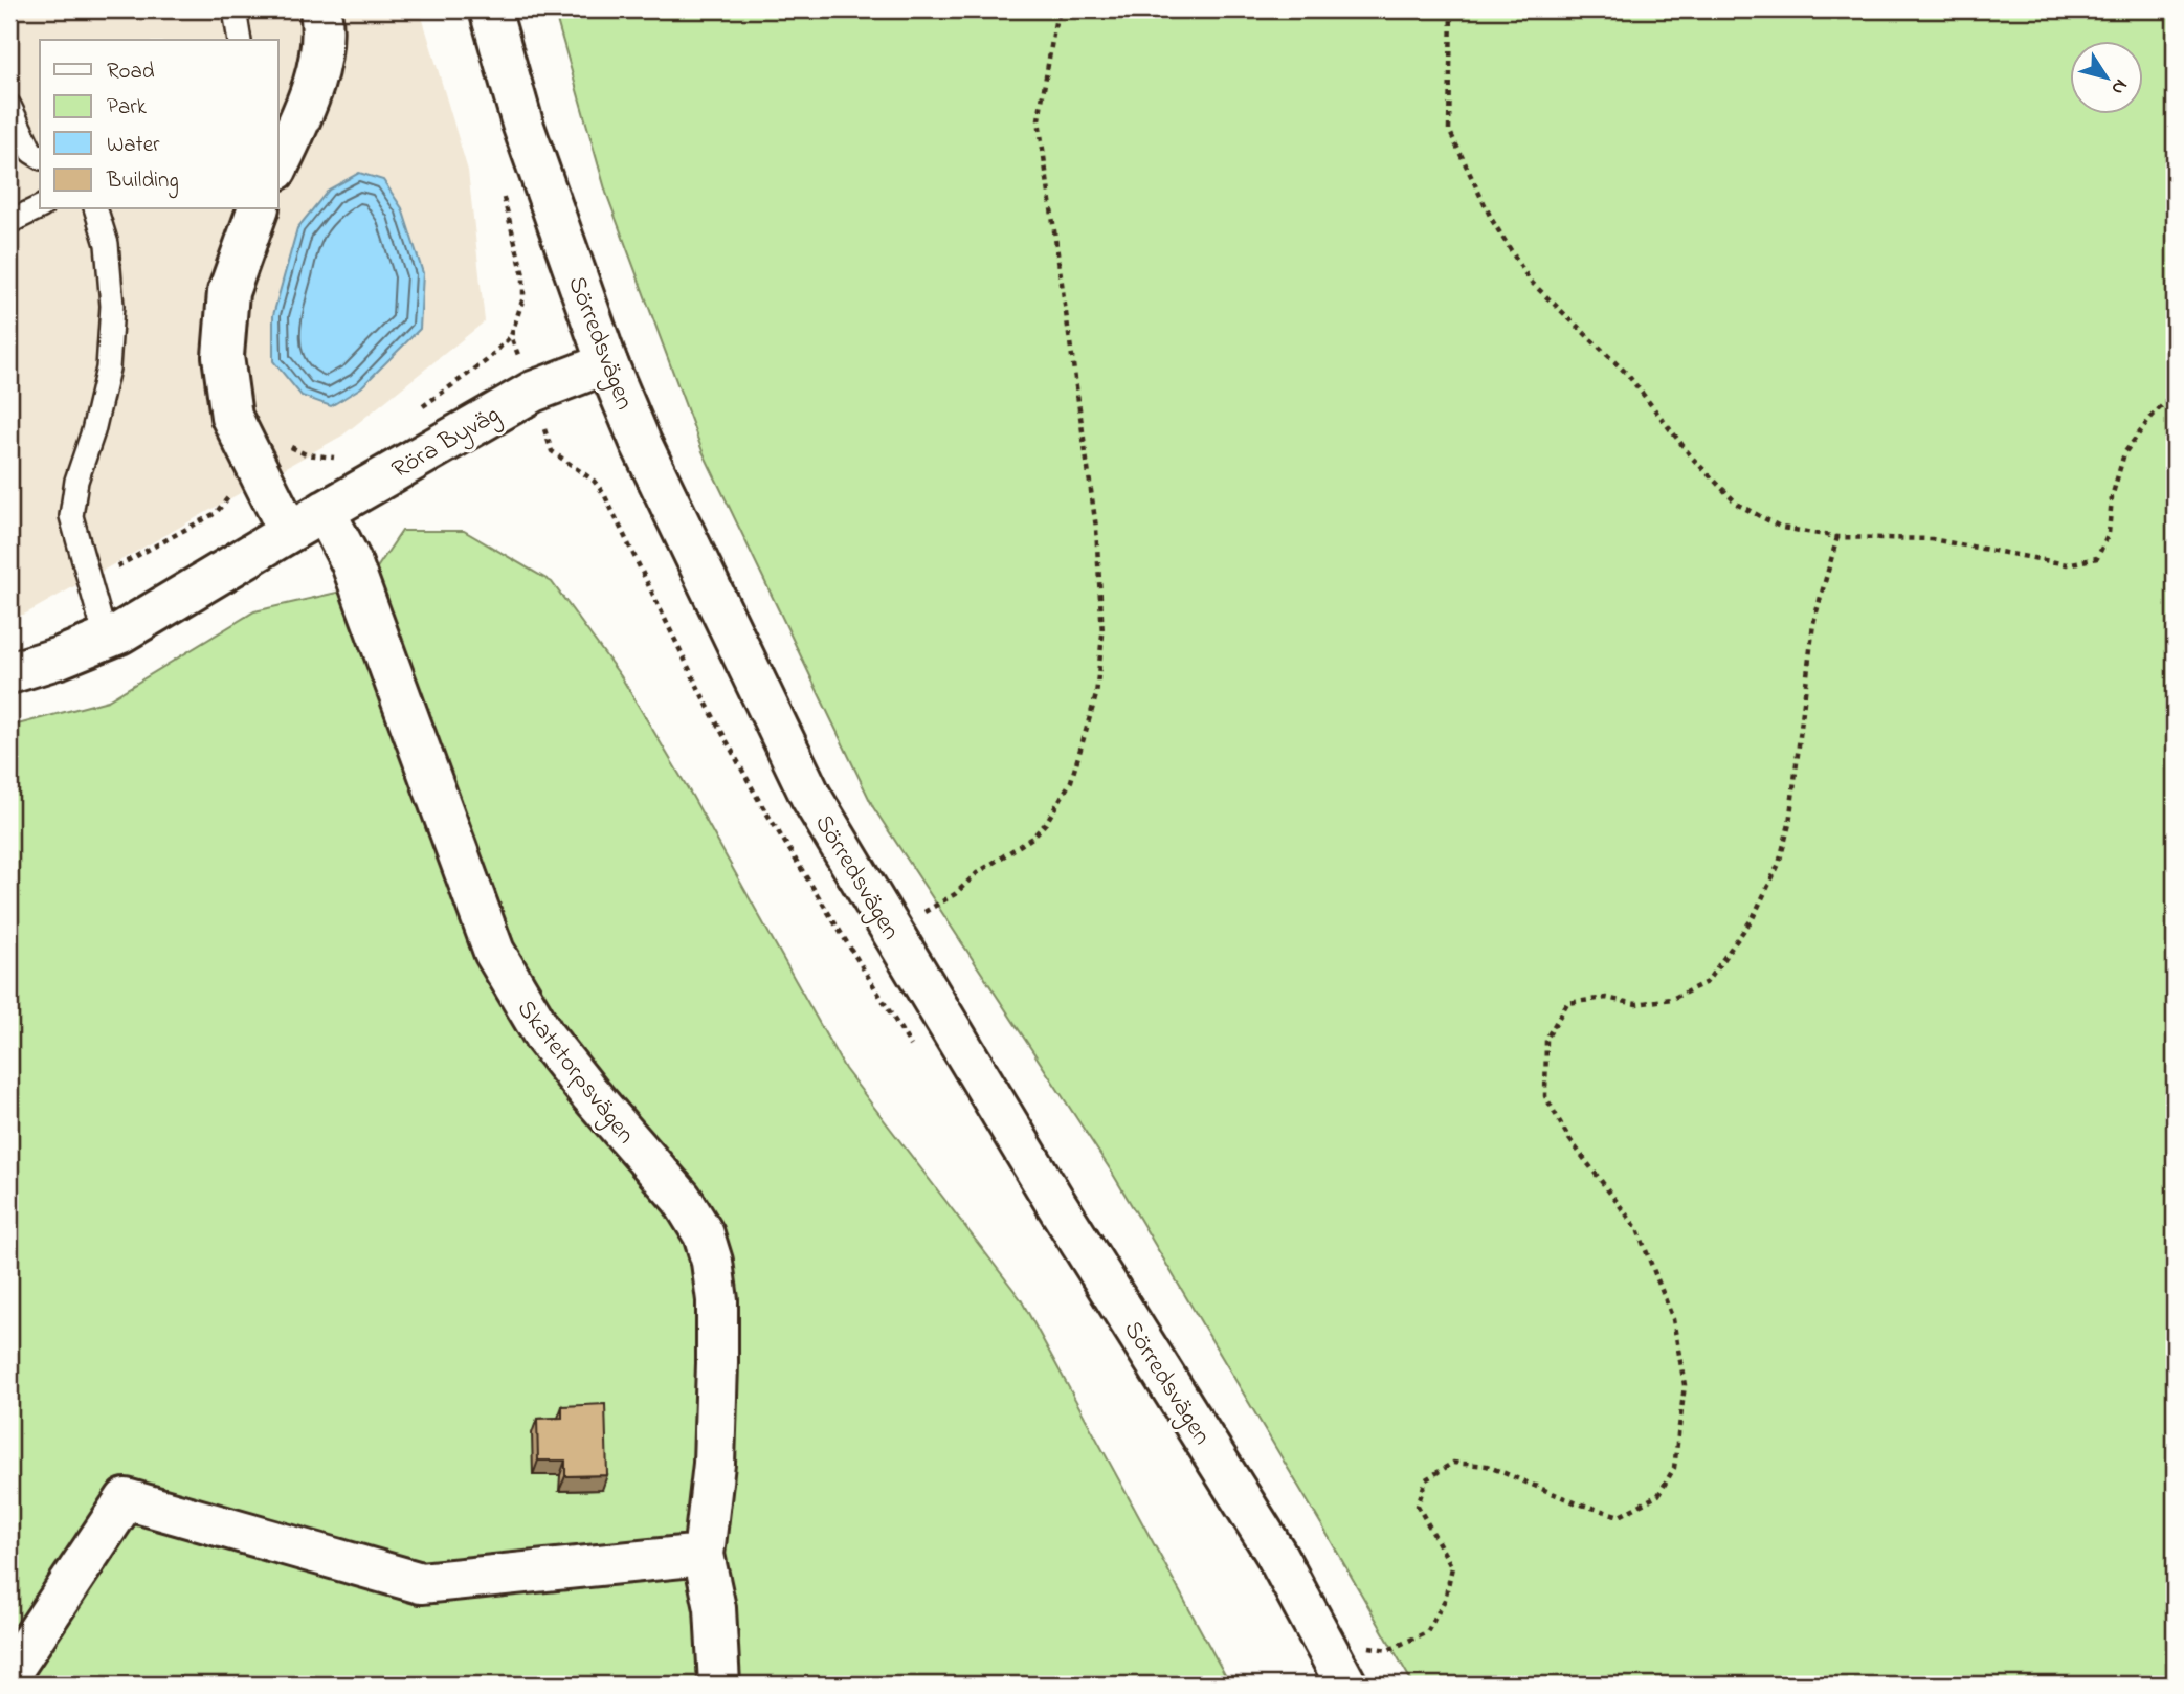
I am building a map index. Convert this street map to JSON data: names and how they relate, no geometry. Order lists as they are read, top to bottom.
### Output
{
  "streets": {
    "street": ["Sörredsvägen", "Röra Byväg", "Skatetorpsvägen"]
  },
  "crossings": [
    ["Sörredsvägen", "Röra Byväg"],
    ["Röra Byväg", "Skatetorpsvägen"]
  ],
  "legend": [
    "Road",
    "Park",
    "Water",
    "Building"
  ],
  "north": "bottom right"
}
